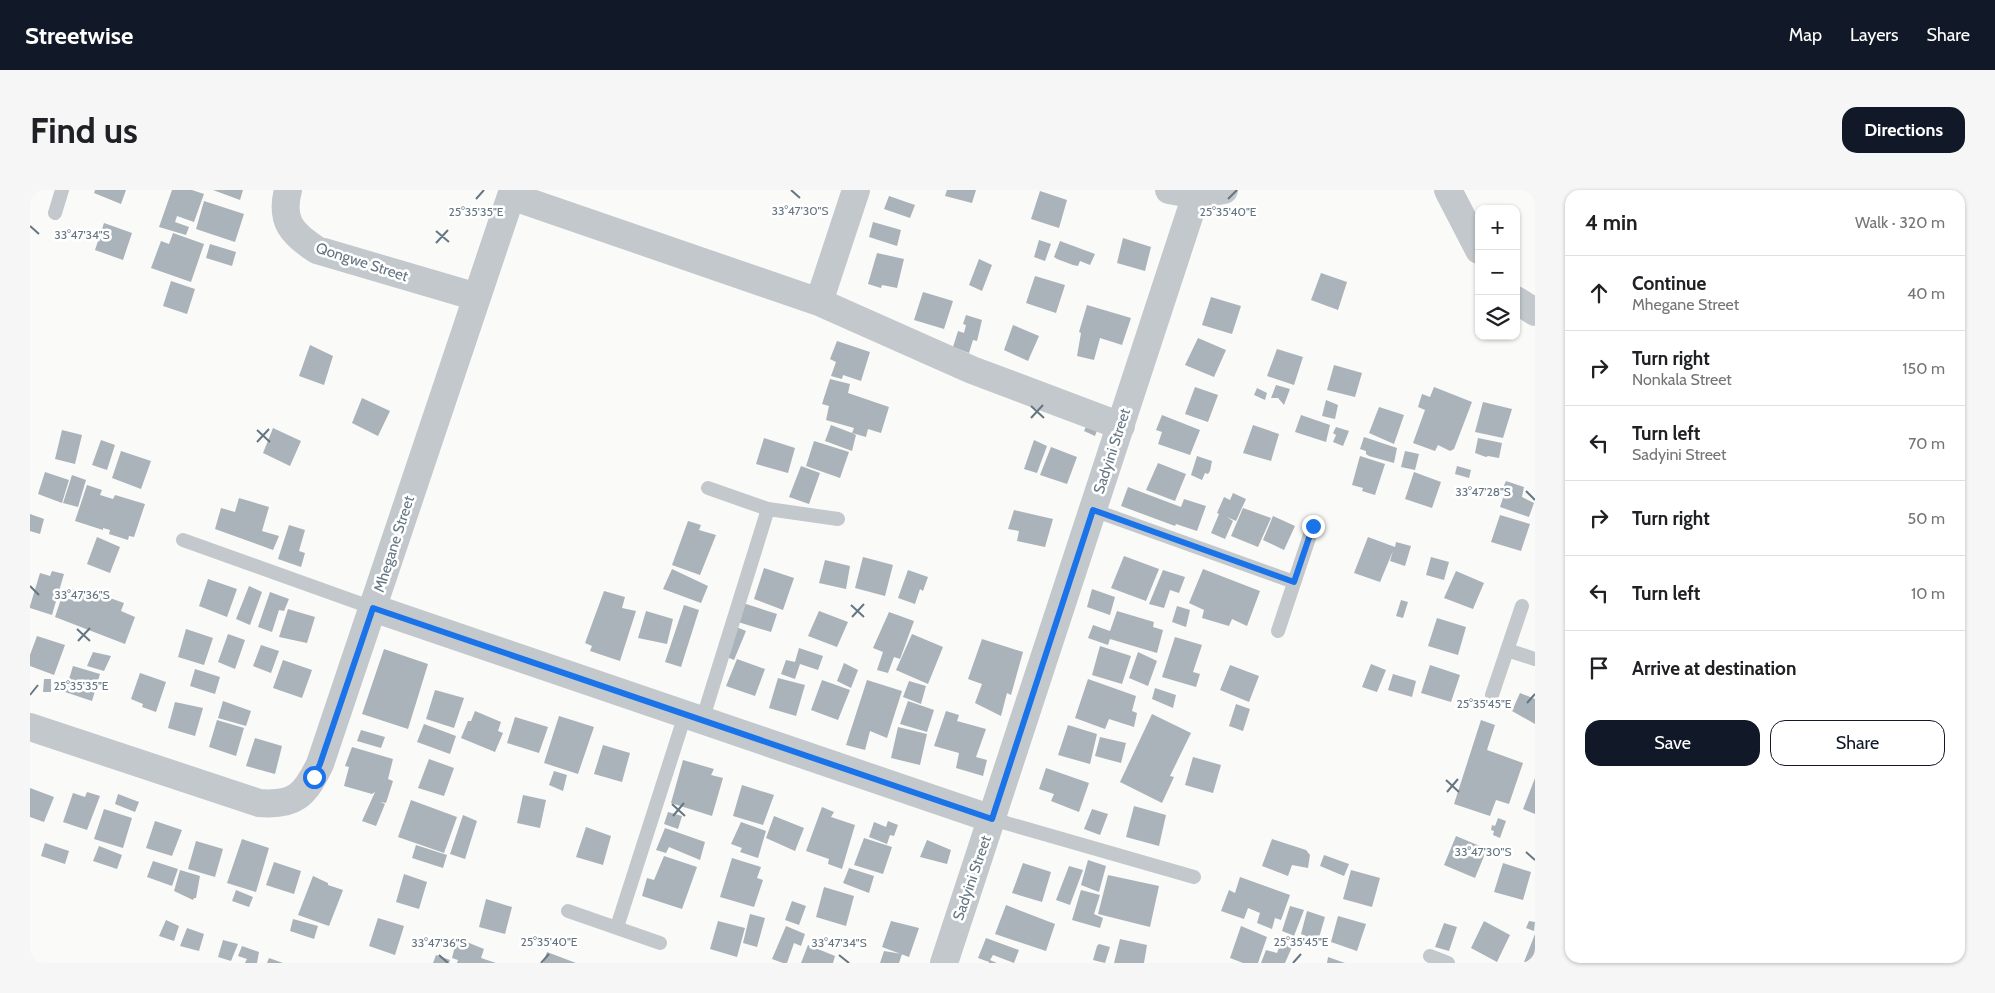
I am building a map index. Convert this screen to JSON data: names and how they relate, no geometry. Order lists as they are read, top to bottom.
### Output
{
  "streets": {
    "street": ["Qongwe Street", "Sadyini Street", "Mhegane Street"]
  },
  "crossings": [
    ["Qongwe Street", "Mhegane Street"]
  ],
  "page": {
    "header": "Streetwise",
    "nav": ["Map", "Layers", "Share"],
    "buttons": [
      "Directions",
      ["Save", "Share"]
    ],
    "title": "Find us",
    "heading": ["4 min", "Walk · 320 m"],
    "map_buttons": ["+", "−"],
    "list": [
      ["Continue", "Mhegane Street", "40 m"],
      ["Turn right", "Nonkala Street", "150 m"],
      ["Turn left", "Sadyini Street", "70 m"],
      ["Turn right", "50 m"],
      ["Turn left", "10 m"],
      "Arrive at destination"
    ]
  },
  "coordinates": [
    "33°47'30\"S",
    "25°35'35\"E",
    "25°35'40\"E",
    "33°47'34\"S",
    "33°47'28\"S",
    "33°47'36\"S",
    "25°35'45\"E"
  ]
}
